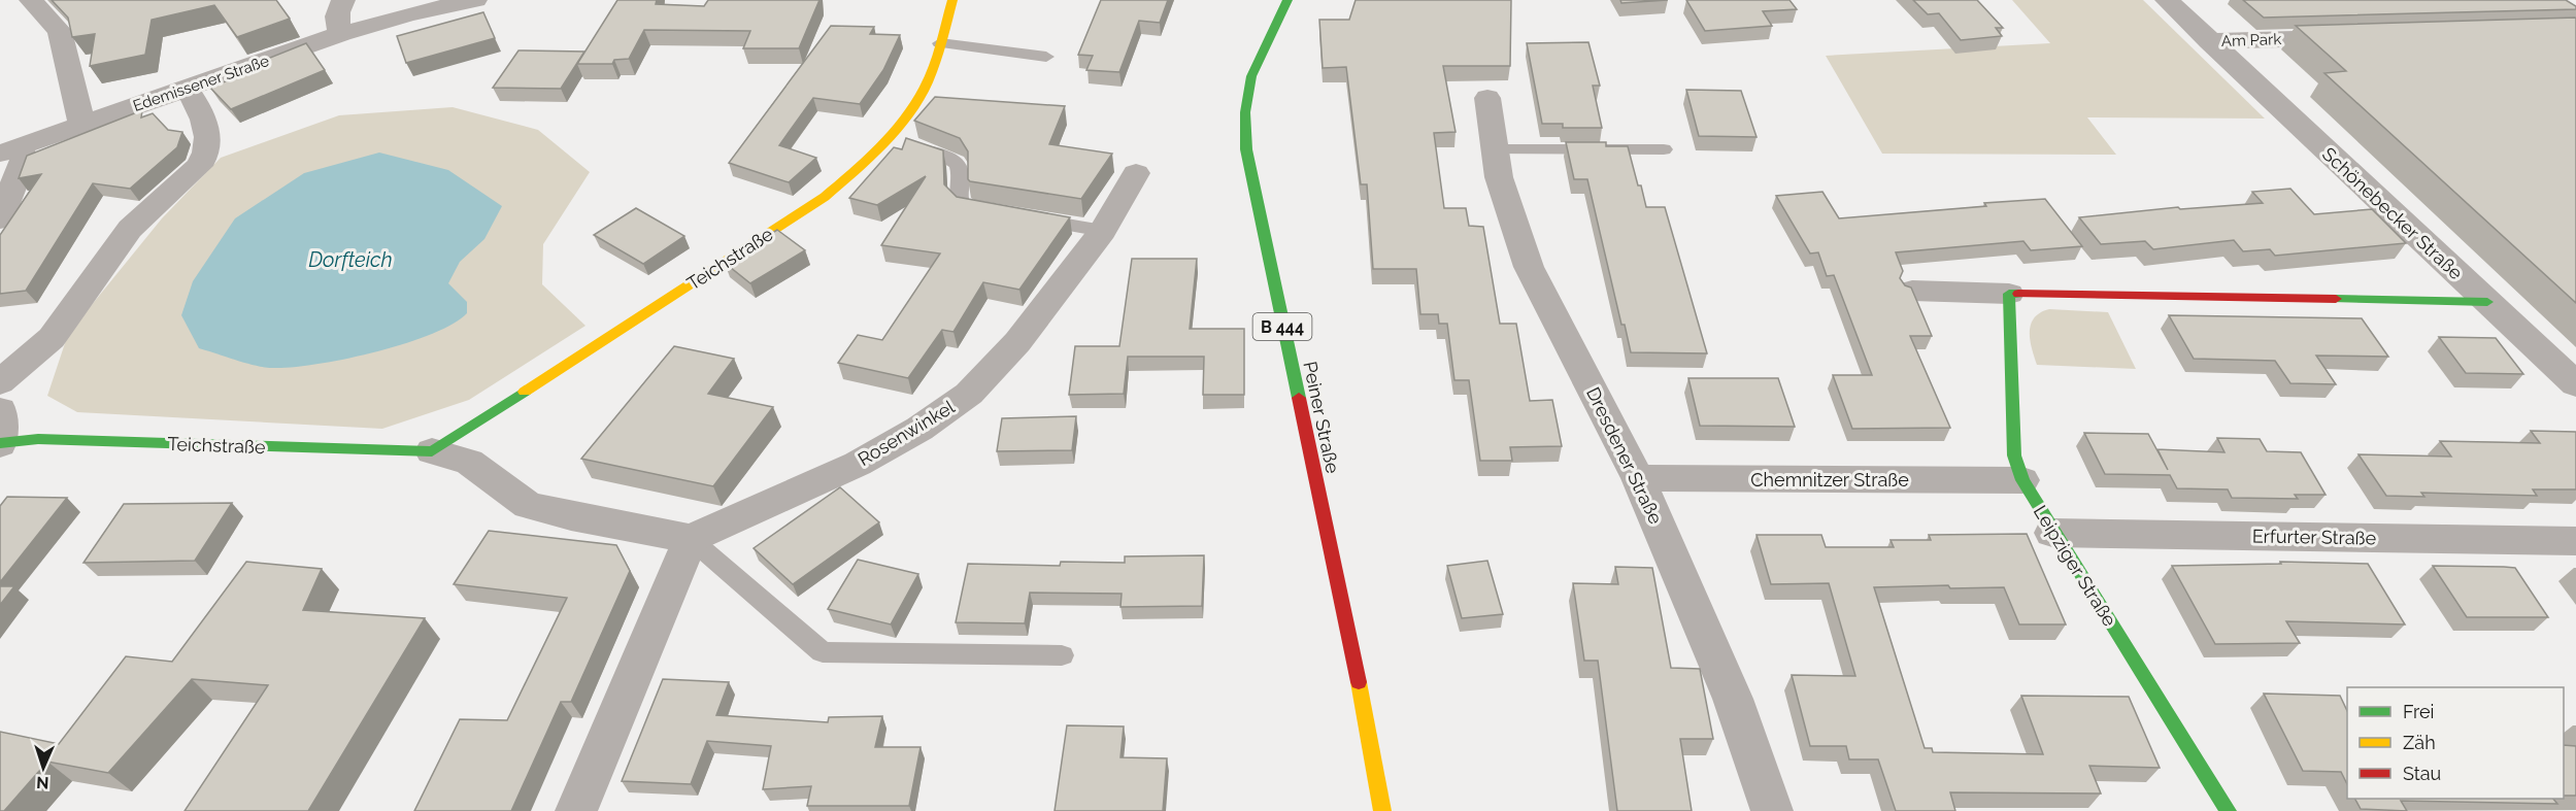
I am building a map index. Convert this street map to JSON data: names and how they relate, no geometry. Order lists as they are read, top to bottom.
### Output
{
  "streets": {
    "street": [
      "Am Park",
      "Edemissener Straße",
      "Schönebecker Straße",
      "Teichstraße",
      "B 444",
      "Peiner Straße",
      "Rosenwinkel",
      "Dresdener Straße",
      "Chemnitzer Straße",
      "Erfurter Straße",
      "Leipziger Straße"
    ]
  },
  "crossings": [
    ["Am Park", "Schönebecker Straße"],
    ["Teichstraße", "Rosenwinkel"],
    ["Dresdener Straße", "Chemnitzer Straße"],
    ["Chemnitzer Straße", "Leipziger Straße"],
    ["Erfurter Straße", "Leipziger Straße"]
  ],
  "water": ["Dorfteich"],
  "legend": ["Frei", "Zäh", "Stau"],
  "north": "bottom"
}
